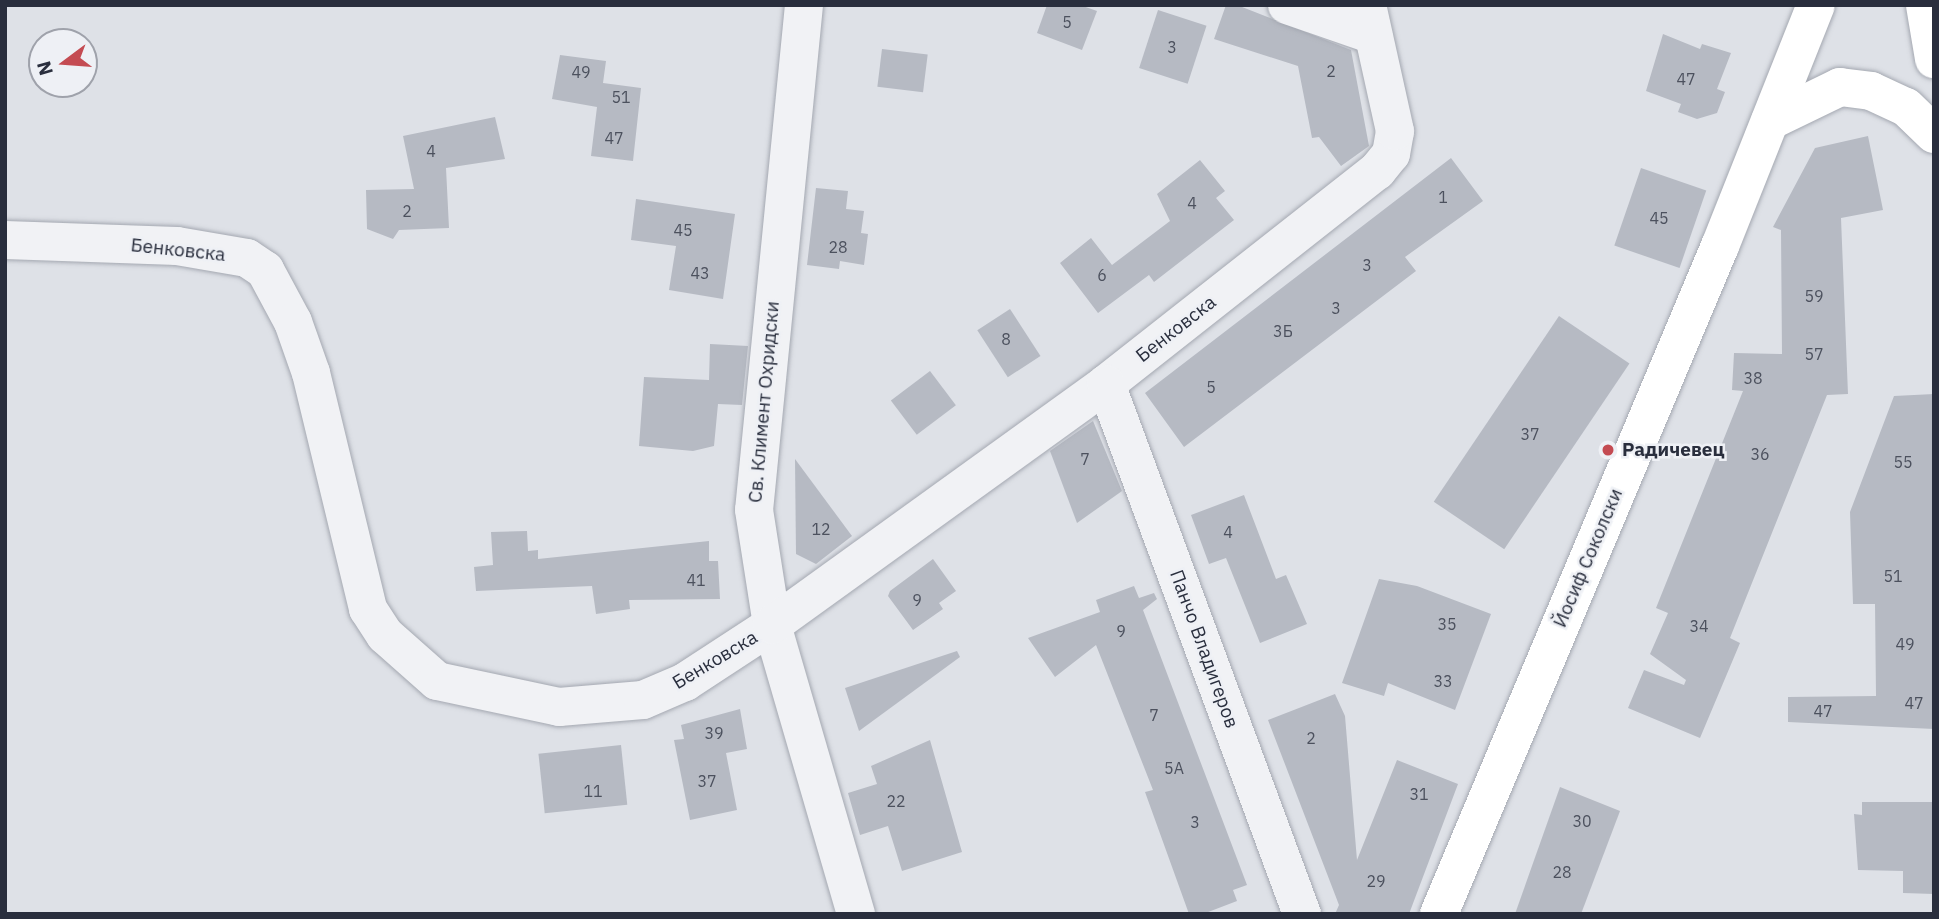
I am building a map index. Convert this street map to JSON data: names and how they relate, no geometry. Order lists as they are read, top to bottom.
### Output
{
  "streets": {
    "street": [
      "Бенковска",
      "Св. Климент Охридски",
      "Йосиф Соколски",
      "Панчо Владигеров"
    ]
  },
  "crossings": [
    ["Бенковска", "Св. Климент Охридски"],
    ["Бенковска", "Панчо Владигеров"]
  ],
  "places": ["Радичевец"],
  "house_numbers": [
    "5",
    "3",
    "2",
    "49",
    "47",
    "51",
    "47",
    "4",
    "1",
    "4",
    "2",
    "45",
    "45",
    "28",
    "3",
    "43",
    "6",
    "59",
    "3",
    "3Б",
    "8",
    "57",
    "38",
    "5",
    "37",
    "36",
    "7",
    "55",
    "12",
    "4",
    "51",
    "41",
    "9",
    "35",
    "34",
    "9",
    "49",
    "33",
    "47",
    "47",
    "7",
    "39",
    "2",
    "5А",
    "37",
    "11",
    "31",
    "22",
    "30",
    "3",
    "28",
    "29"
  ],
  "north": "left"
}
